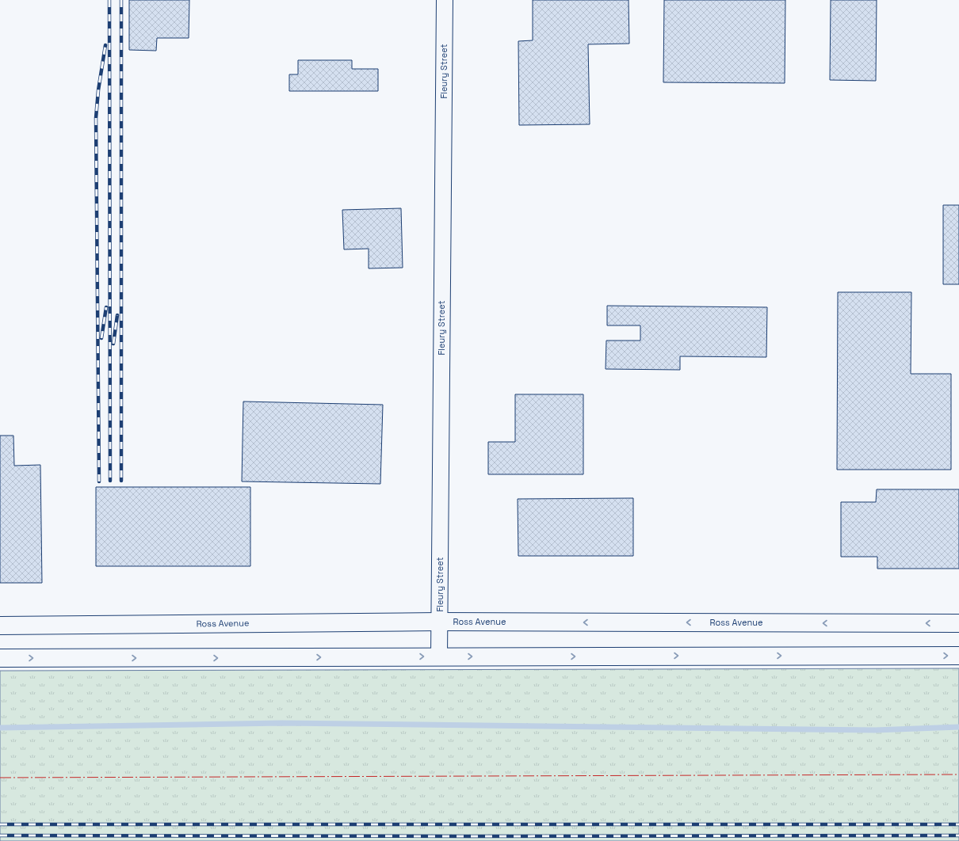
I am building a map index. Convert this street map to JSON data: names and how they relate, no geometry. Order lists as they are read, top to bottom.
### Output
{
  "streets": {
    "main road": ["Ross Avenue"],
    "street": ["Fleury Street"]
  },
  "crossings": [
    ["Fleury Street", "Ross Avenue"]
  ]
}
